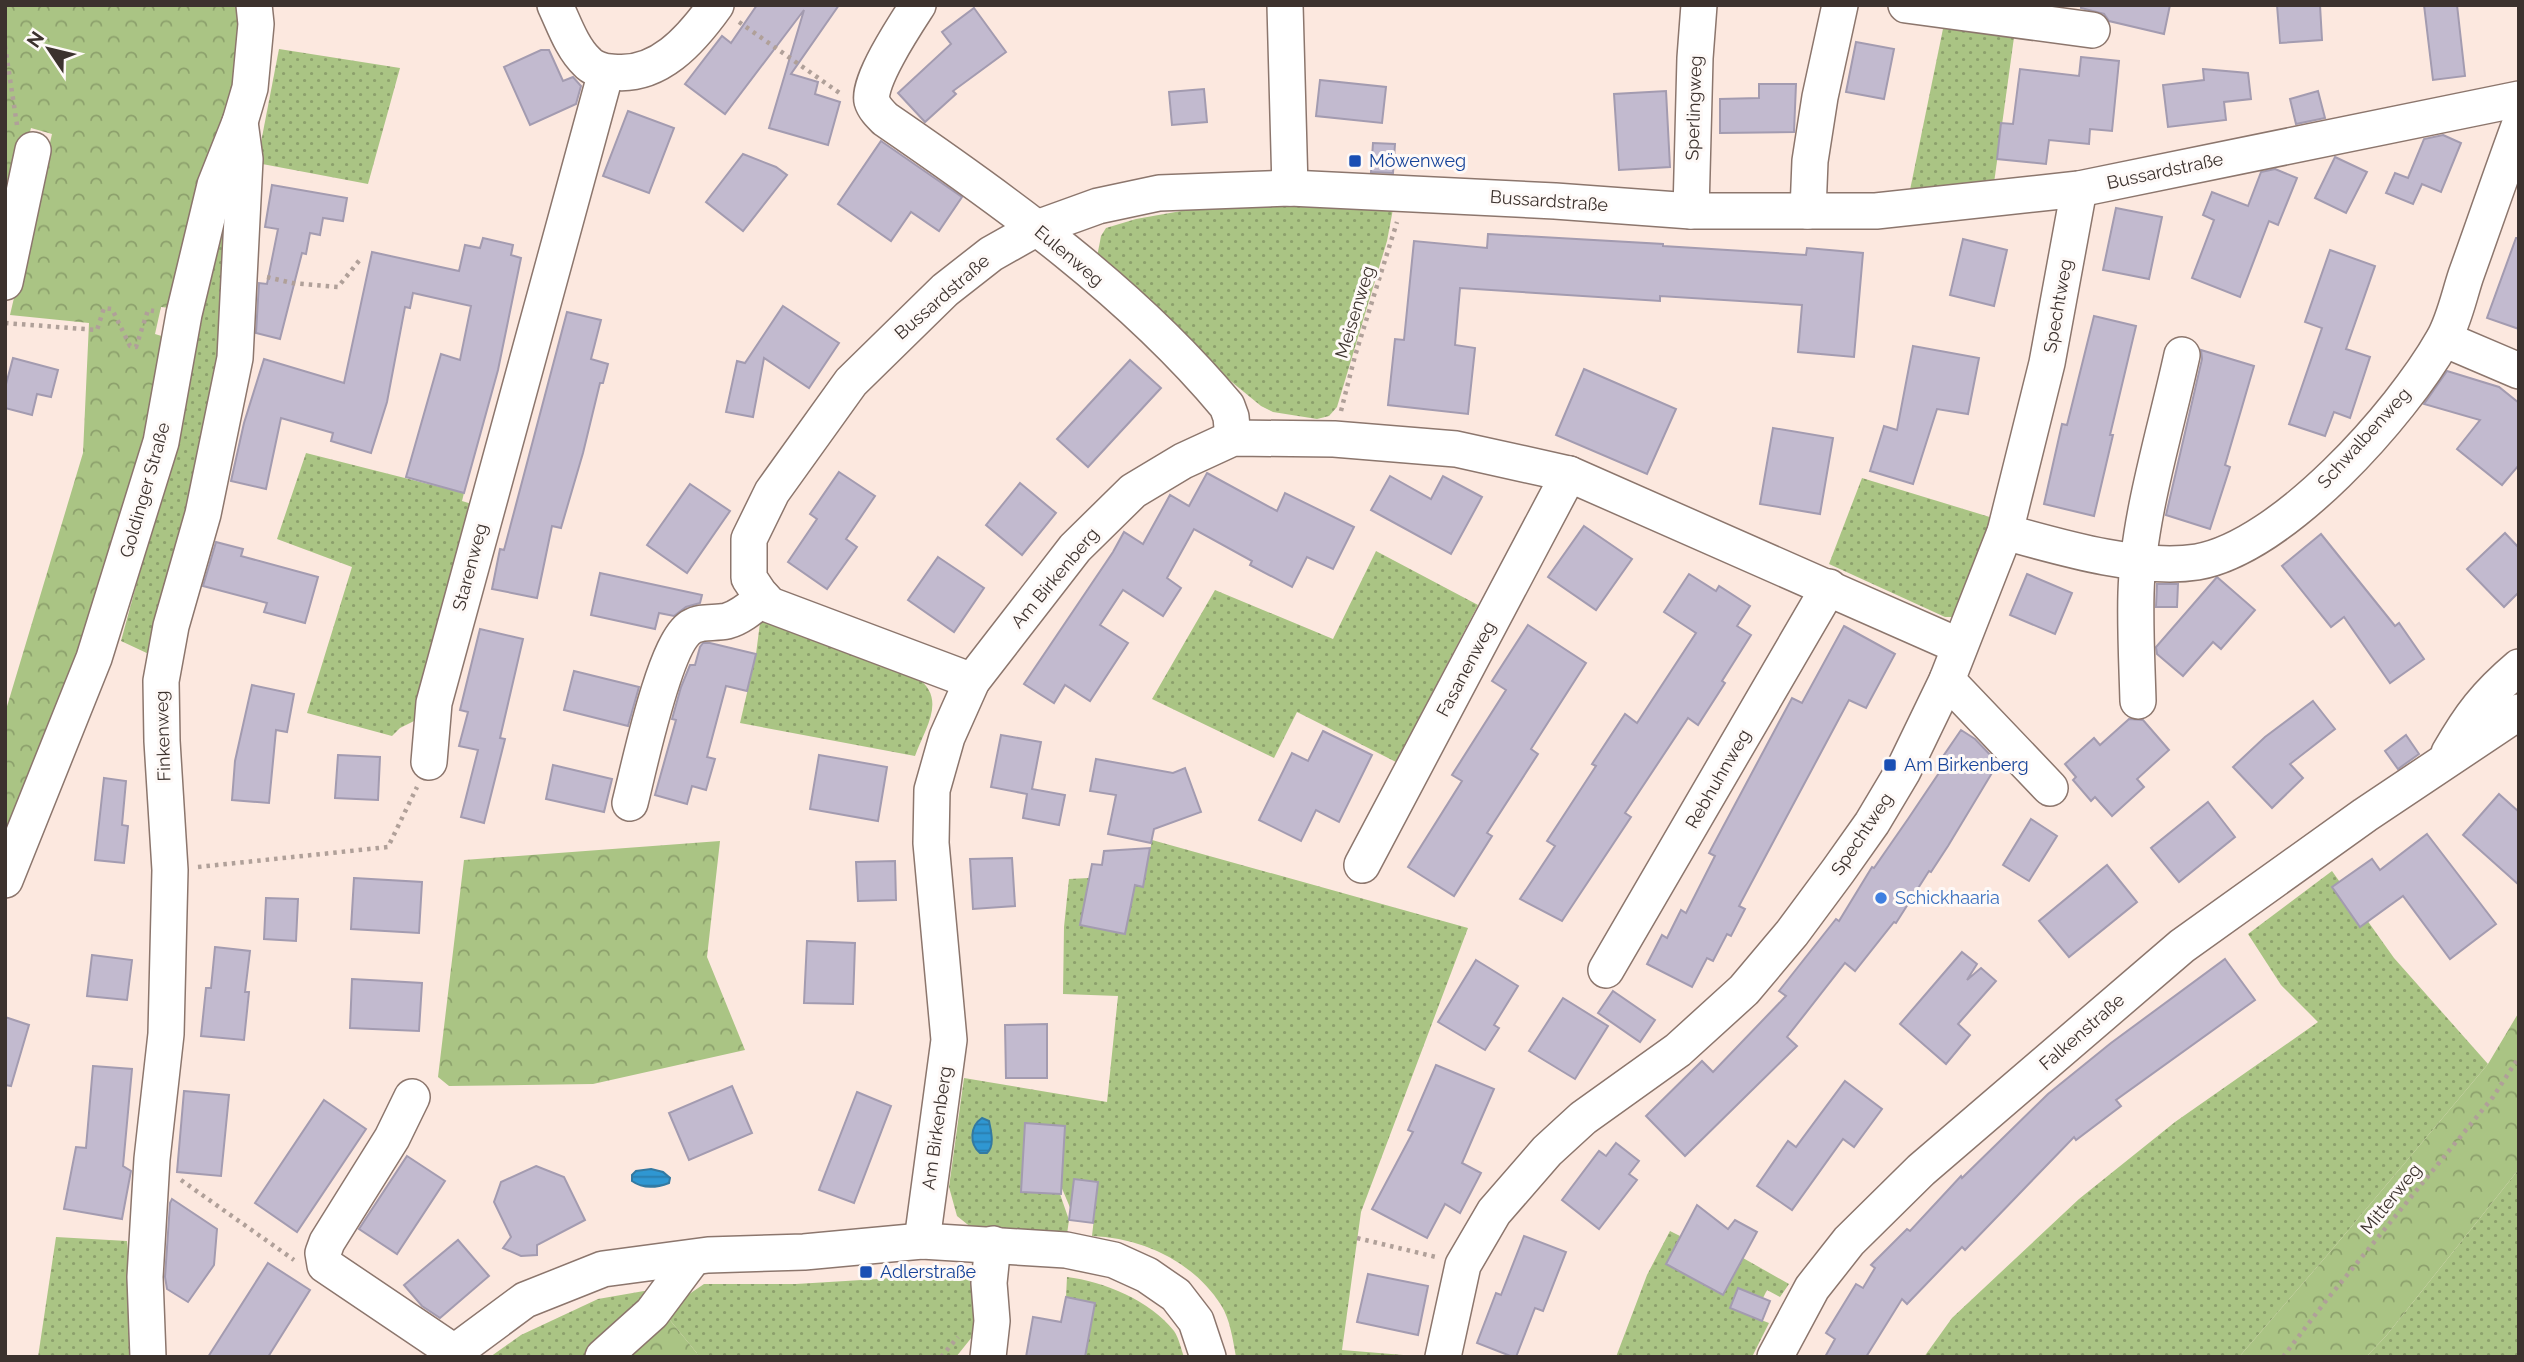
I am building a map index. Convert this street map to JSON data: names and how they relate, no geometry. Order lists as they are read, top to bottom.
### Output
{
  "streets": {
    "street": [
      "Sperlingweg",
      "Bussardstraße",
      "Eulenweg",
      "Spechtweg",
      "Schwalbenweg",
      "Goldinger Straße",
      "Starenweg",
      "Am Birkenberg",
      "Fasanenweg",
      "Finkenweg",
      "Rebhuhnweg",
      "Falkenstraße"
    ],
    "path": ["Meisenweg", "Mitterweg"]
  },
  "crossings": [
    ["Sperlingweg", "Bussardstraße"],
    ["Bussardstraße", "Eulenweg"],
    ["Bussardstraße", "Spechtweg"],
    ["Bussardstraße", "Meisenweg"],
    ["Eulenweg", "Am Birkenberg"],
    ["Spechtweg", "Schwalbenweg"],
    ["Spechtweg", "Am Birkenberg"],
    ["Meisenweg", "Am Birkenberg"],
    ["Goldinger Straße", "Finkenweg"],
    ["Am Birkenberg", "Fasanenweg"],
    ["Am Birkenberg", "Rebhuhnweg"]
  ],
  "places": {
    "transit": ["Möwenweg", "Am Birkenberg", "Adlerstraße"],
    "other": ["Schickhaaria"]
  },
  "north": "top left"
}
